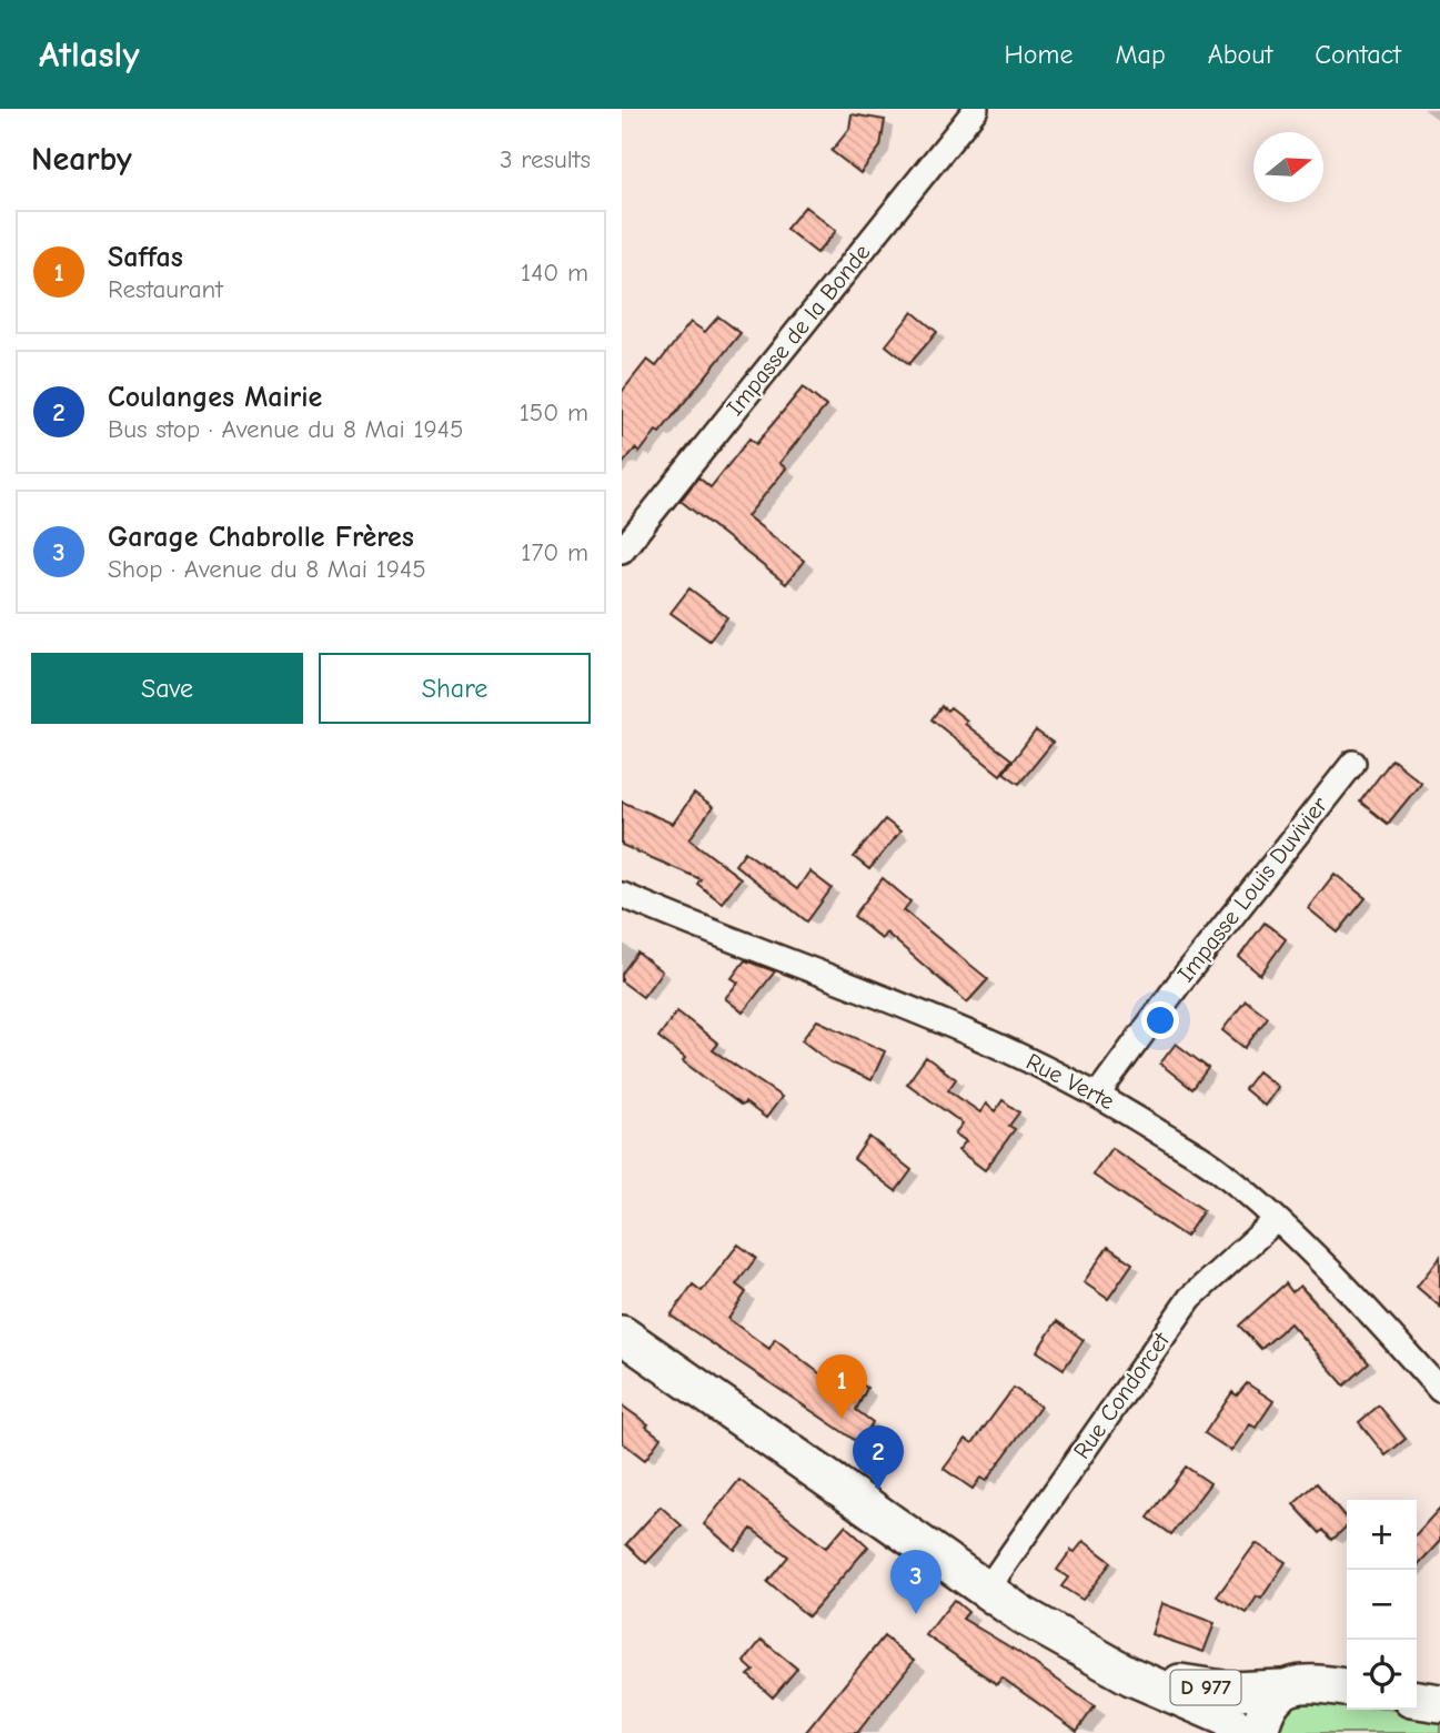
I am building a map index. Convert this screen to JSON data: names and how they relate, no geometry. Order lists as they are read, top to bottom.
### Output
{
  "streets": {
    "main road": ["D 977"],
    "street": [
      "Impasse de la Bonde",
      "Impasse Louis Duvivier",
      "Rue Verte",
      "Rue Condorcet"
    ]
  },
  "crossings": [
    ["Impasse Louis Duvivier", "Rue Verte"],
    ["Rue Verte", "Rue Condorcet"],
    ["Rue Condorcet", "D 977"]
  ],
  "north": "right",
  "page": {
    "header": "Atlasly",
    "nav": [
      "Home",
      "Map",
      "About",
      "Contact"
    ],
    "heading": ["Nearby", "3 results"],
    "list": [
      {
        "mark": "1",
        "name": "Saffas",
        "note": "Restaurant",
        "value": "140 m"
      },
      {
        "mark": "2",
        "name": "Coulanges Mairie",
        "note": "Bus stop · Avenue du 8 Mai 1945",
        "value": "150 m"
      },
      {
        "mark": "3",
        "name": "Garage Chabrolle Frères",
        "note": "Shop · Avenue du 8 Mai 1945",
        "value": "170 m"
      }
    ],
    "buttons": ["Save", "Share"],
    "pins": ["1", "2", "3"],
    "map_buttons": ["+", "−"]
  }
}
